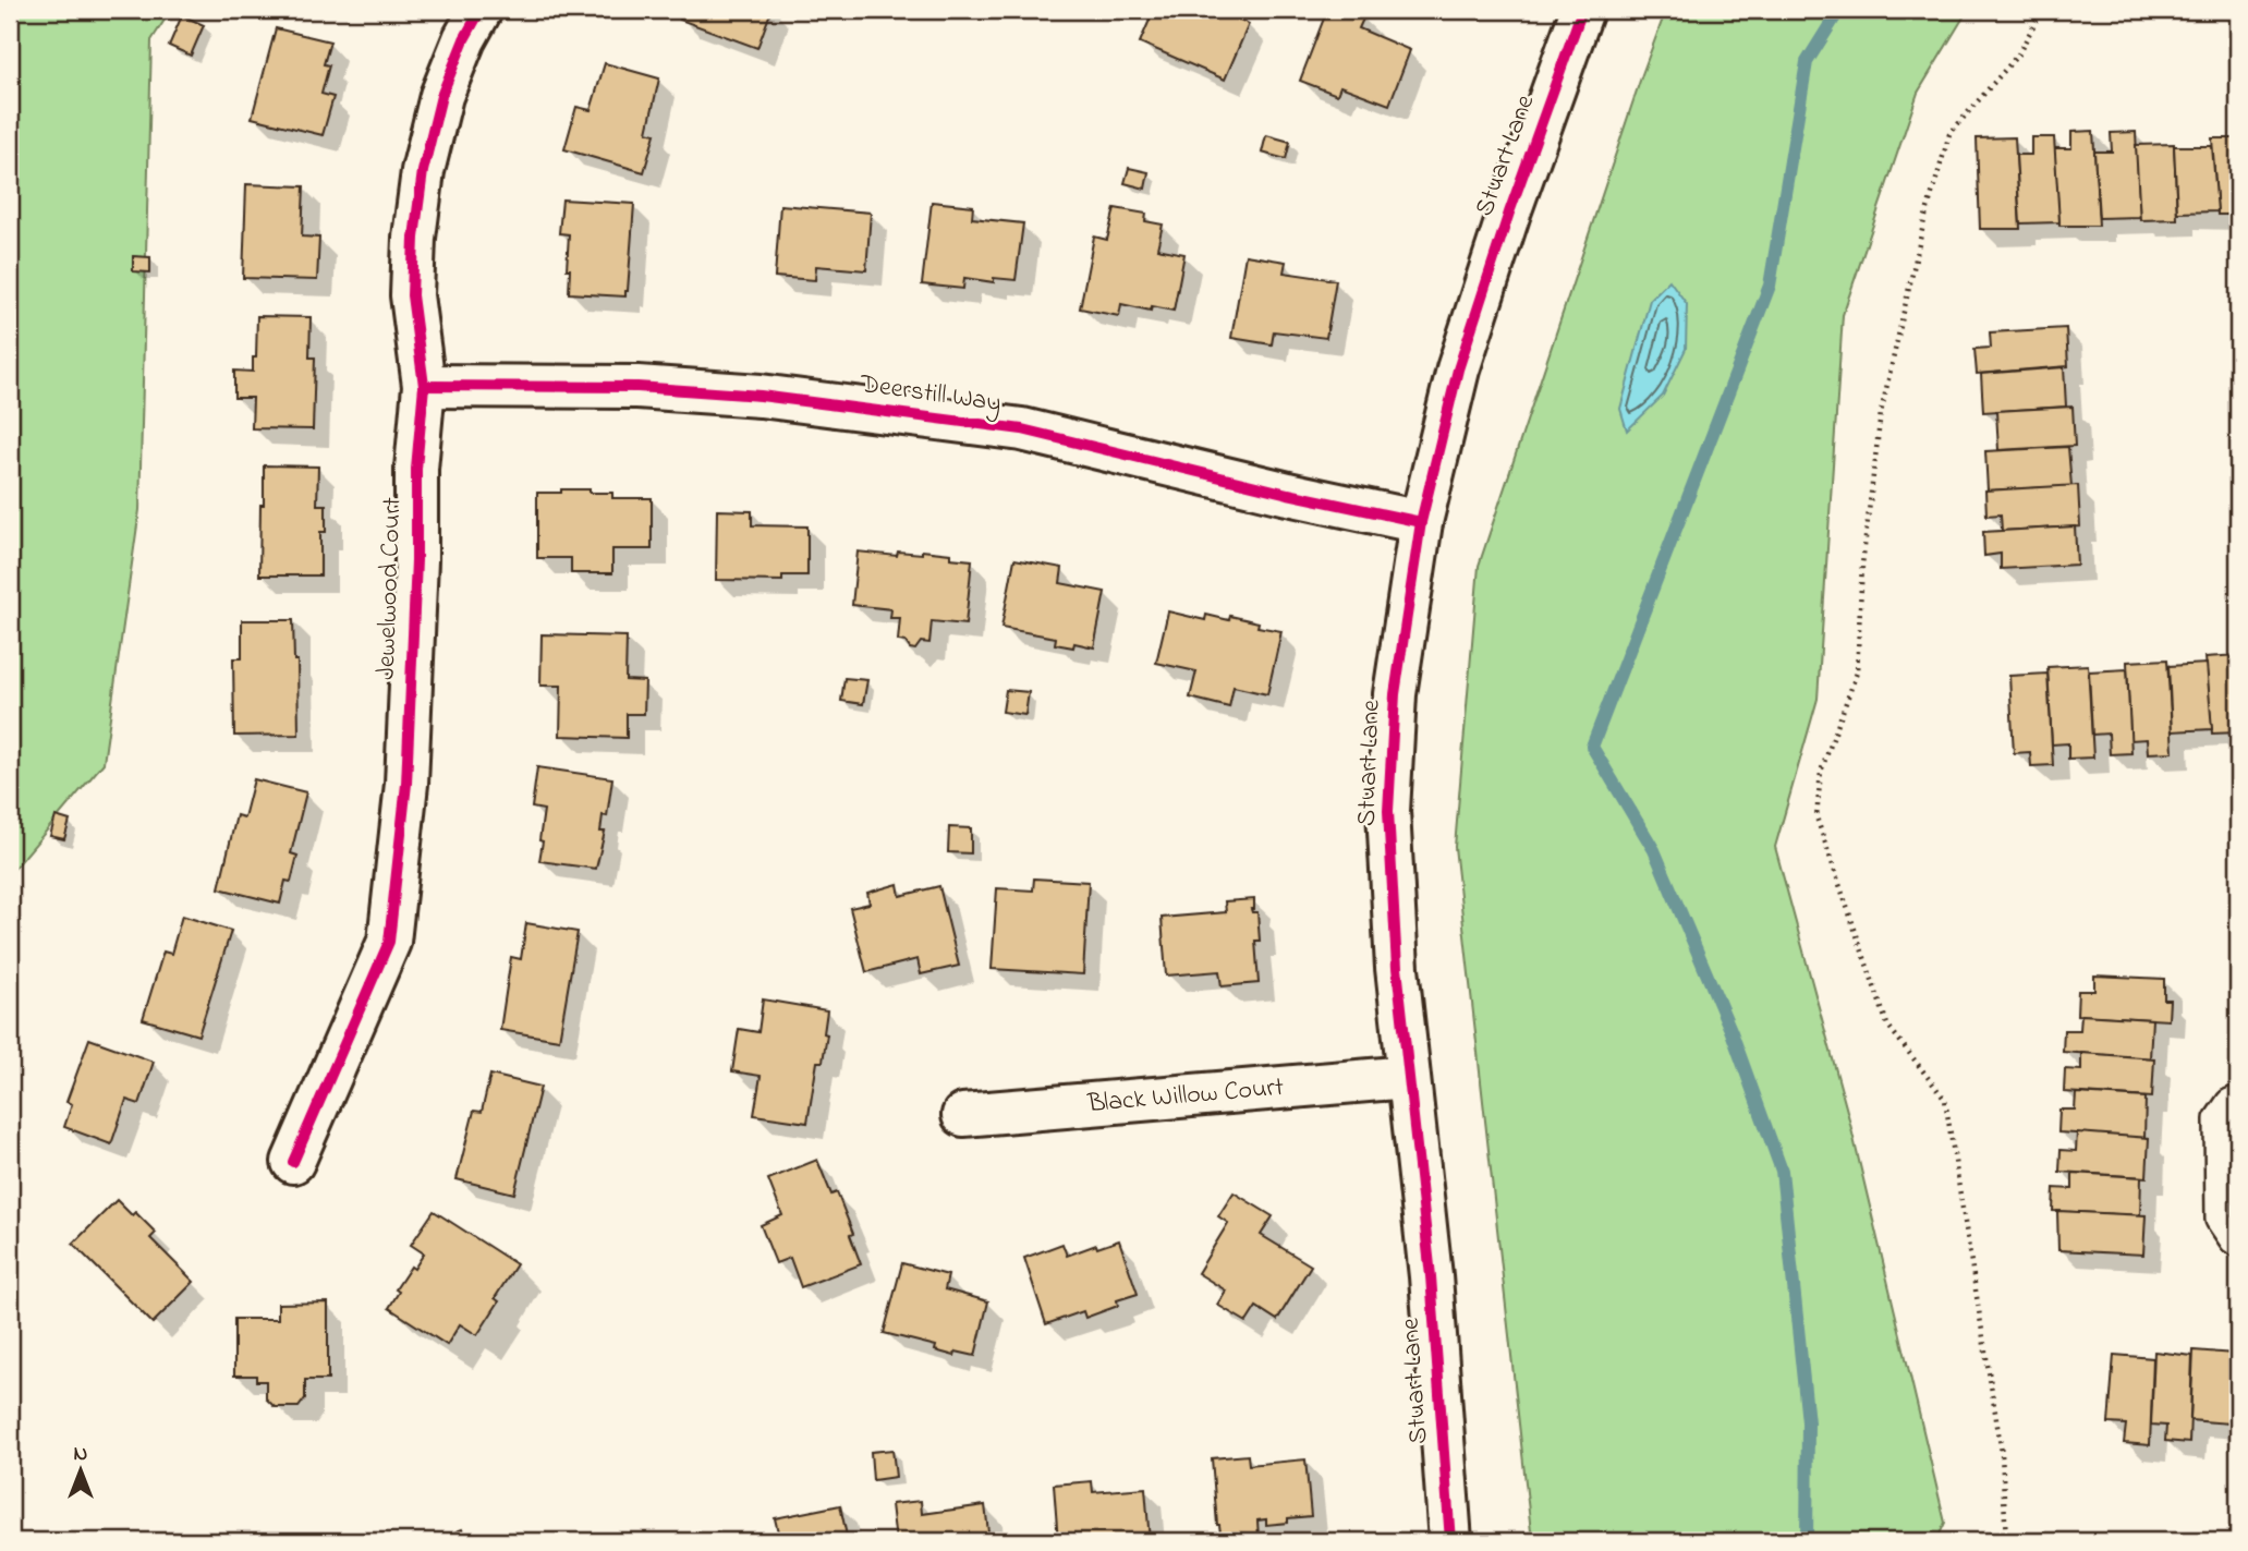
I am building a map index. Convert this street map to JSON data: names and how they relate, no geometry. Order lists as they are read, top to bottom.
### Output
{
  "streets": {
    "street": [
      "Stuart Lane",
      "Deerstill Way",
      "Jewelwood Court",
      "Black Willow Court"
    ]
  },
  "crossings": [
    ["Stuart Lane", "Deerstill Way"],
    ["Stuart Lane", "Black Willow Court"],
    ["Deerstill Way", "Jewelwood Court"]
  ],
  "north": "top"
}
